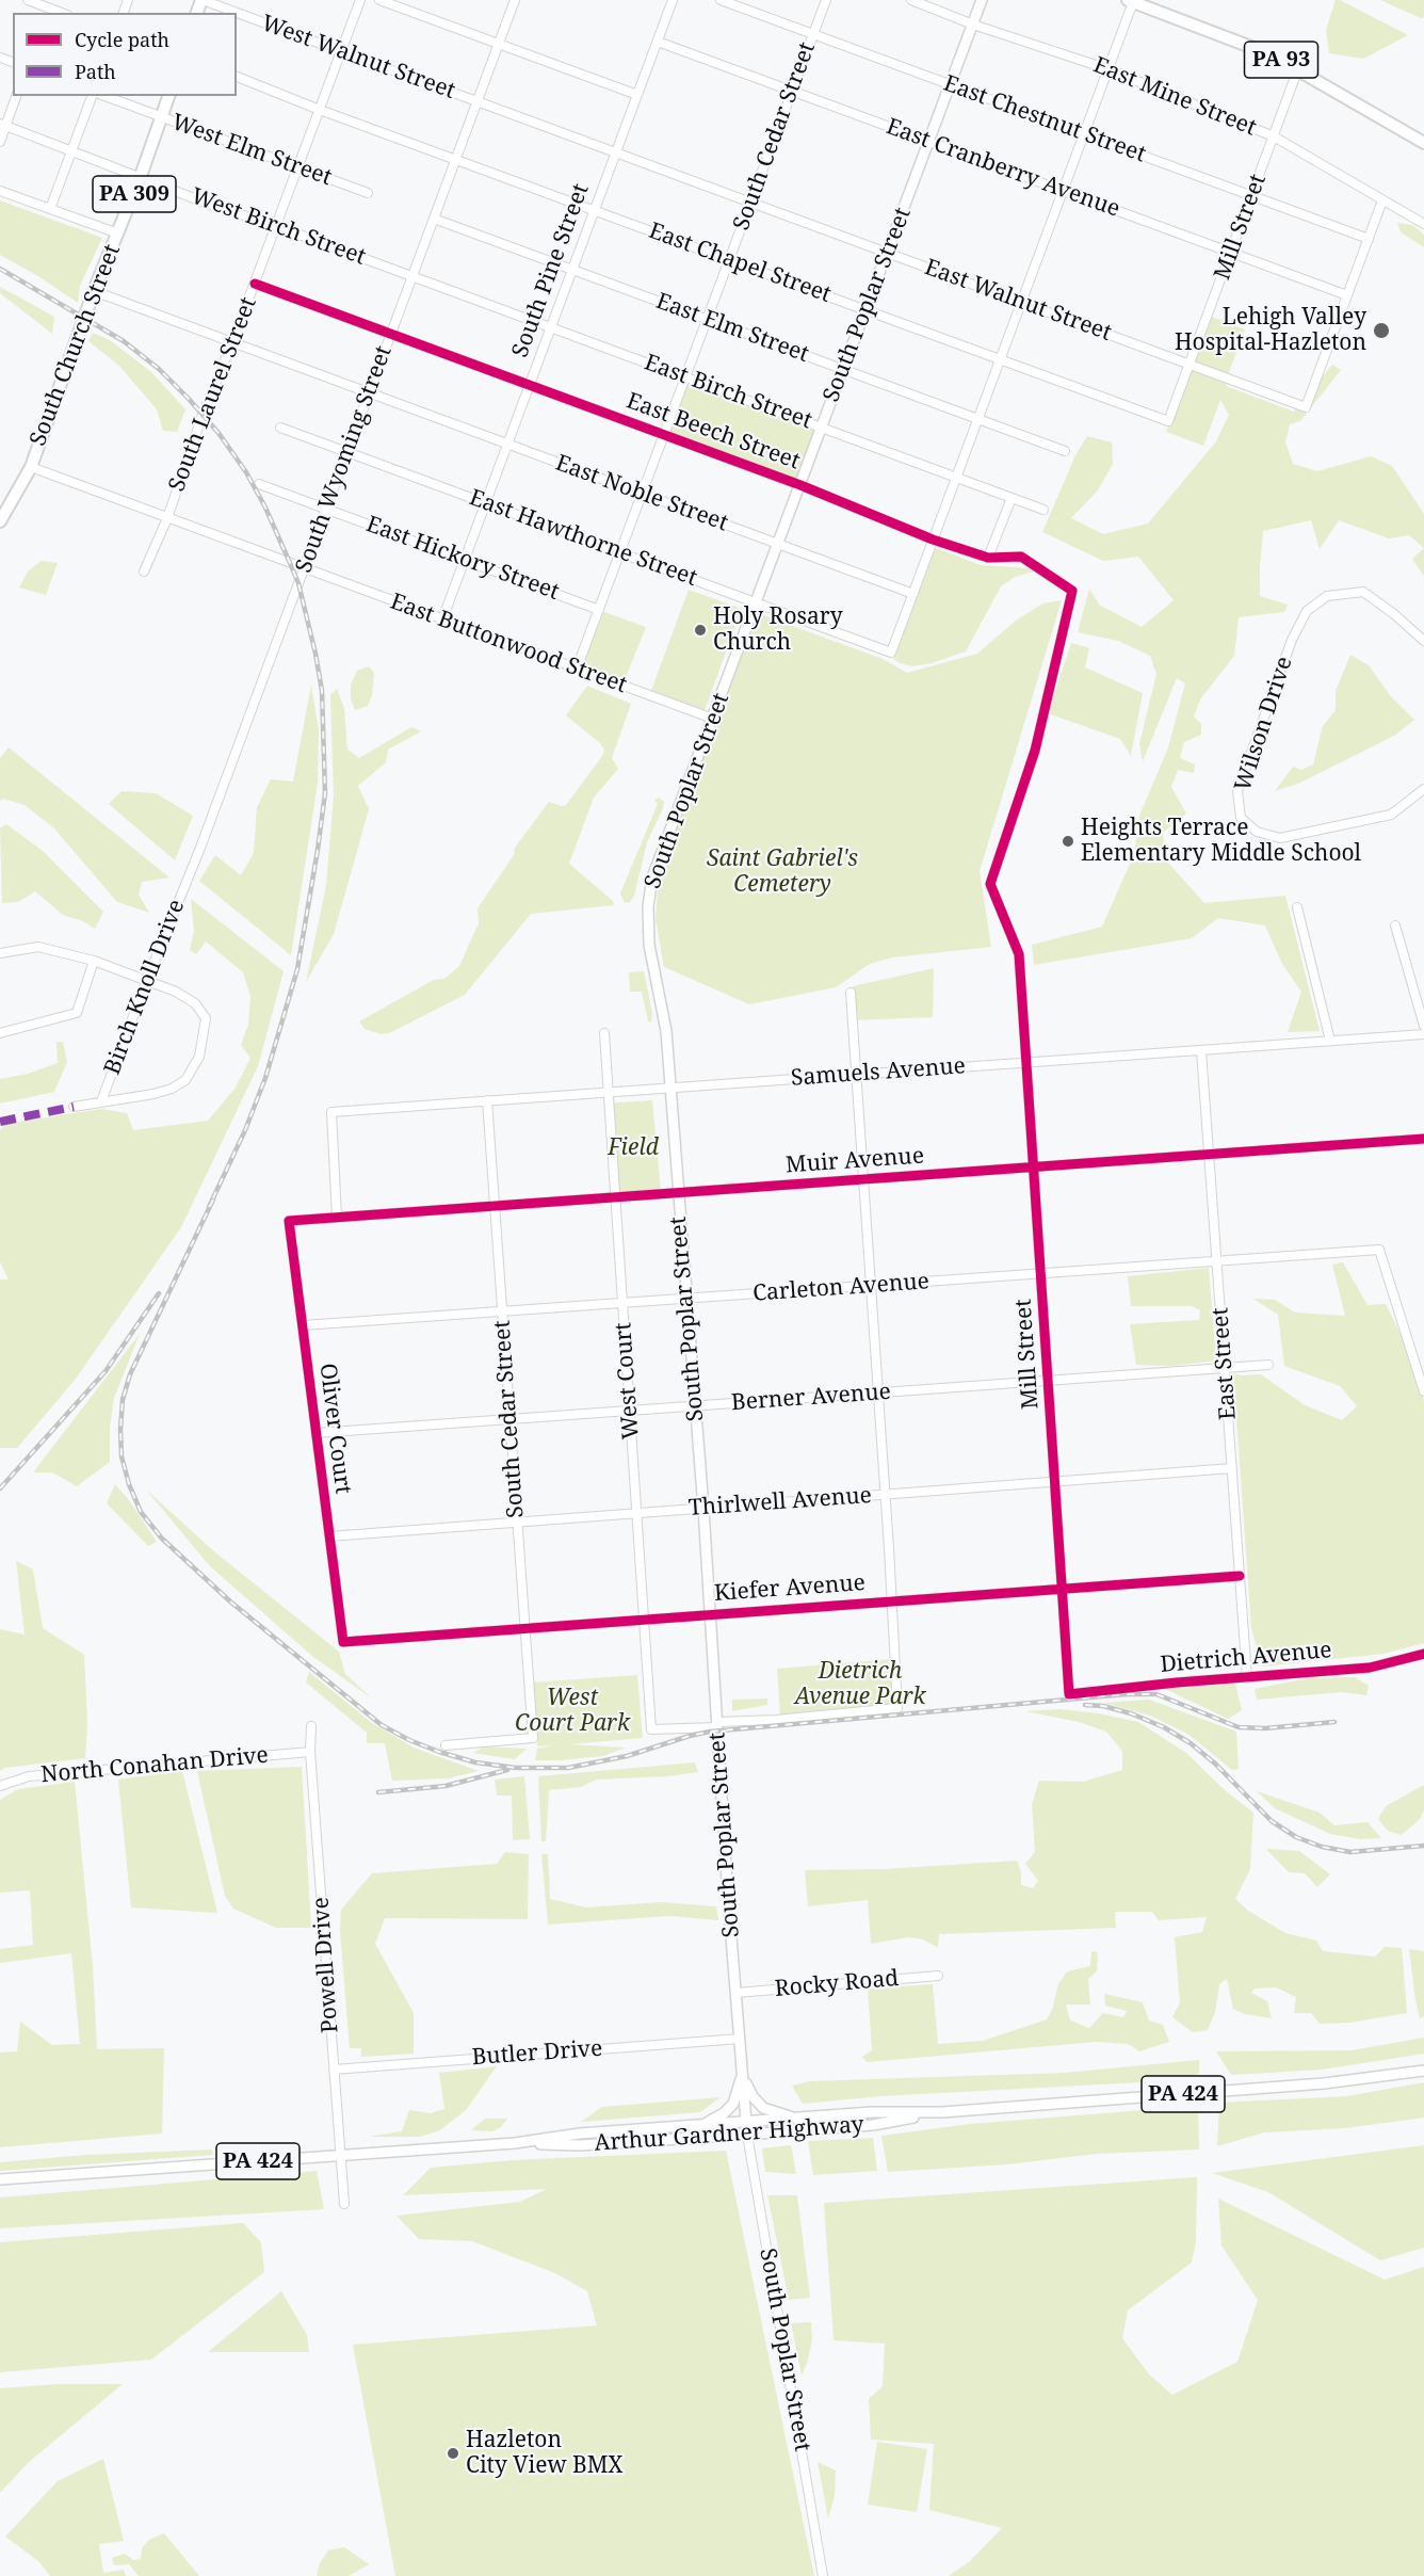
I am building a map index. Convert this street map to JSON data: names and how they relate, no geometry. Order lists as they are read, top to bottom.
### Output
{
  "streets": {
    "highway": ["PA 93", "PA 309", "South Church Street"],
    "main road": ["South Poplar Street", "PA 424", "Arthur Gardner Highway"],
    "street": [
      "West Walnut Street",
      "East Mine Street",
      "East Chestnut Street",
      "South Cedar Street",
      "West Elm Street",
      "East Cranberry Avenue",
      "West Birch Street",
      "Mill Street",
      "East Chapel Street",
      "South Pine Street",
      "East Walnut Street",
      "East Elm Street",
      "East Birch Street",
      "South Laurel Street",
      "East Beech Street",
      "South Wyoming Street",
      "East Noble Street",
      "East Hawthorne Street",
      "East Hickory Street",
      "East Buttonwood Street",
      "Wilson Drive",
      "Birch Knoll Drive",
      "Samuels Avenue",
      "Muir Avenue",
      "Carleton Avenue",
      "East Street",
      "West Court",
      "Berner Avenue",
      "Oliver Court",
      "Thirlwell Avenue",
      "Kiefer Avenue",
      "Dietrich Avenue",
      "North Conahan Drive",
      "Powell Drive",
      "Rocky Road",
      "Butler Drive"
    ]
  },
  "crossings": [
    ["West Walnut Street", "East Walnut Street"],
    ["West Walnut Street", "South Laurel Street"],
    ["West Walnut Street", "South Wyoming Street"],
    ["PA 93", "Mill Street"],
    ["East Mine Street", "Mill Street"],
    ["East Mine Street", "South Poplar Street"],
    ["East Chestnut Street", "South Cedar Street"],
    ["East Chestnut Street", "Mill Street"],
    ["East Chestnut Street", "South Poplar Street"],
    ["South Cedar Street", "East Cranberry Avenue"],
    ["South Cedar Street", "East Chapel Street"],
    ["South Cedar Street", "East Walnut Street"],
    ["South Cedar Street", "East Elm Street"],
    ["South Cedar Street", "East Birch Street"],
    ["South Cedar Street", "East Beech Street"],
    ["South Cedar Street", "East Noble Street"],
    ["South Cedar Street", "East Hawthorne Street"],
    ["South Cedar Street", "East Hickory Street"],
    ["South Cedar Street", "East Buttonwood Street"],
    ["South Cedar Street", "Samuels Avenue"],
    ["South Cedar Street", "Muir Avenue"],
    ["South Cedar Street", "Carleton Avenue"],
    ["South Cedar Street", "Berner Avenue"],
    ["South Cedar Street", "Thirlwell Avenue"],
    ["South Cedar Street", "Kiefer Avenue"],
    ["West Elm Street", "South Church Street"],
    ["West Elm Street", "South Laurel Street"],
    ["East Cranberry Avenue", "Mill Street"],
    ["East Cranberry Avenue", "South Pine Street"],
    ["East Cranberry Avenue", "East Walnut Street"],
    ["East Cranberry Avenue", "South Poplar Street"],
    ["West Birch Street", "South Church Street"],
    ["West Birch Street", "East Birch Street"],
    ["West Birch Street", "South Laurel Street"],
    ["West Birch Street", "South Wyoming Street"],
    ["Mill Street", "East Chapel Street"],
    ["Mill Street", "East Walnut Street"],
    ["Mill Street", "East Beech Street"],
    ["Mill Street", "Samuels Avenue"],
    ["Mill Street", "Muir Avenue"],
    ["Mill Street", "Carleton Avenue"],
    ["Mill Street", "Berner Avenue"],
    ["Mill Street", "Thirlwell Avenue"],
    ["Mill Street", "Kiefer Avenue"],
    ["Mill Street", "Dietrich Avenue"],
    ["East Chapel Street", "South Pine Street"],
    ["East Chapel Street", "South Poplar Street"],
    ["East Chapel Street", "South Laurel Street"],
    ["East Chapel Street", "South Wyoming Street"],
    ["South Pine Street", "East Walnut Street"],
    ["South Pine Street", "East Elm Street"],
    ["South Pine Street", "East Birch Street"],
    ["South Pine Street", "East Beech Street"],
    ["South Pine Street", "East Noble Street"],
    ["South Pine Street", "East Hawthorne Street"],
    ["South Pine Street", "East Hickory Street"],
    ["South Pine Street", "East Buttonwood Street"],
    ["East Walnut Street", "South Poplar Street"],
    ["East Walnut Street", "South Wyoming Street"],
    ["South Poplar Street", "East Elm Street"],
    ["South Poplar Street", "East Birch Street"],
    ["South Poplar Street", "East Beech Street"],
    ["South Poplar Street", "East Noble Street"],
    ["South Poplar Street", "East Hawthorne Street"],
    ["South Poplar Street", "East Buttonwood Street"],
    ["South Poplar Street", "Samuels Avenue"],
    ["South Poplar Street", "Muir Avenue"],
    ["South Poplar Street", "Carleton Avenue"],
    ["South Poplar Street", "West Court"],
    ["South Poplar Street", "Berner Avenue"],
    ["South Poplar Street", "Thirlwell Avenue"],
    ["South Poplar Street", "Kiefer Avenue"],
    ["South Poplar Street", "Rocky Road"],
    ["South Poplar Street", "Butler Drive"],
    ["South Poplar Street", "Arthur Gardner Highway"],
    ["East Elm Street", "South Wyoming Street"],
    ["South Church Street", "East Noble Street"],
    ["South Church Street", "East Buttonwood Street"],
    ["East Birch Street", "South Wyoming Street"],
    ["South Laurel Street", "East Beech Street"],
    ["South Laurel Street", "East Noble Street"],
    ["South Laurel Street", "East Buttonwood Street"],
    ["East Beech Street", "South Wyoming Street"],
    ["South Wyoming Street", "East Noble Street"],
    ["South Wyoming Street", "East Hawthorne Street"],
    ["South Wyoming Street", "East Hickory Street"],
    ["South Wyoming Street", "East Buttonwood Street"],
    ["South Wyoming Street", "Birch Knoll Drive"],
    ["East Noble Street", "East Hawthorne Street"],
    ["Samuels Avenue", "Muir Avenue"],
    ["Samuels Avenue", "East Street"],
    ["Samuels Avenue", "West Court"],
    ["Muir Avenue", "East Street"],
    ["Muir Avenue", "West Court"],
    ["Muir Avenue", "Oliver Court"],
    ["Carleton Avenue", "East Street"],
    ["Carleton Avenue", "West Court"],
    ["Carleton Avenue", "Oliver Court"],
    ["East Street", "Berner Avenue"],
    ["East Street", "Thirlwell Avenue"],
    ["East Street", "Kiefer Avenue"],
    ["East Street", "Dietrich Avenue"],
    ["West Court", "Berner Avenue"],
    ["West Court", "Thirlwell Avenue"],
    ["West Court", "Kiefer Avenue"],
    ["Berner Avenue", "Oliver Court"],
    ["Oliver Court", "Thirlwell Avenue"],
    ["Oliver Court", "Kiefer Avenue"],
    ["North Conahan Drive", "Powell Drive"],
    ["Powell Drive", "Butler Drive"],
    ["Powell Drive", "Arthur Gardner Highway"]
  ],
  "parks": [
    "Saint Gabriel's Cemetery",
    "Field",
    "Dietrich Avenue Park",
    "West Court Park"
  ],
  "places": [
    "Lehigh Valley Hospital-Hazleton",
    "Holy Rosary Church",
    "Heights Terrace Elementary Middle School",
    "Hazleton City View BMX"
  ],
  "legend": ["Cycle path", "Path"]
}
